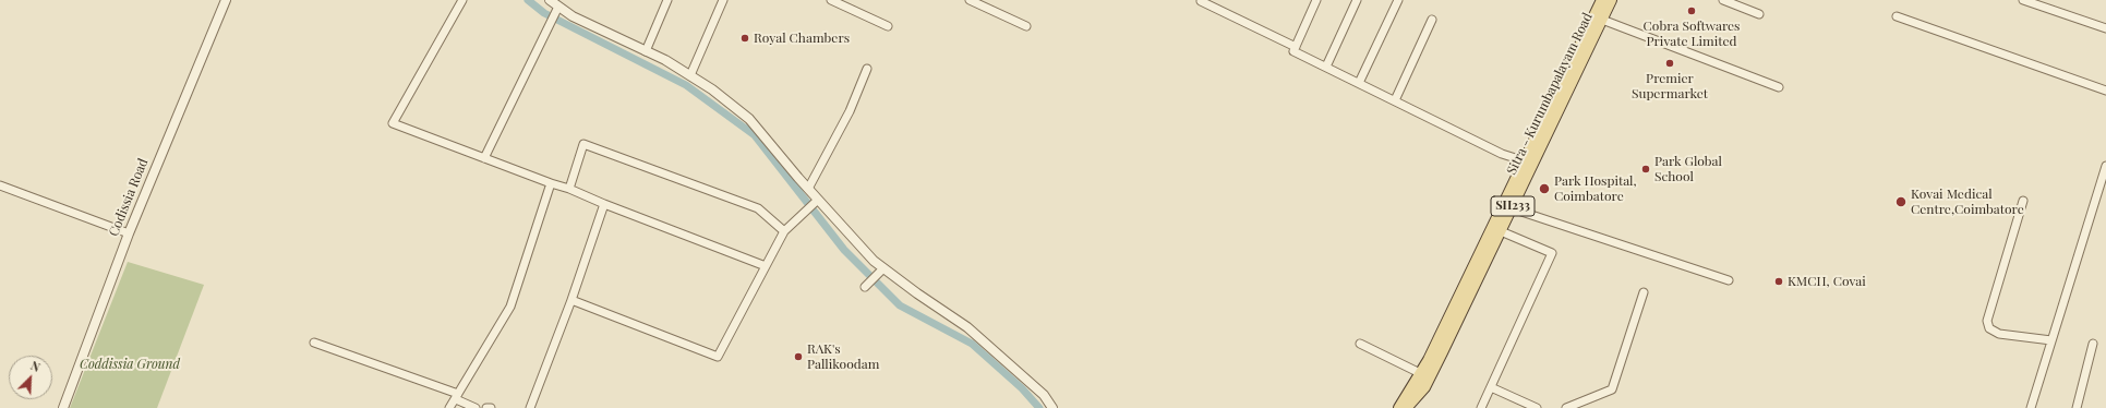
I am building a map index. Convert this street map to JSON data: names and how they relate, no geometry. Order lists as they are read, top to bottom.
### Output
{
  "streets": {
    "main road": ["Sitra - Kurumbapalayam Road", "SH233"],
    "street": ["Codissia Road"]
  },
  "parks": ["Coddissia Ground"],
  "places": [
    "Cobra Softwares Private Limited",
    "Royal Chambers",
    "Premier Supermarket",
    "Park Global School",
    "Park Hospital, Coimbatore",
    "Kovai Medical Centre,Coimbatore",
    "KMCH, Covai",
    "RAK's Pallikoodam"
  ],
  "north": "top right"
}
